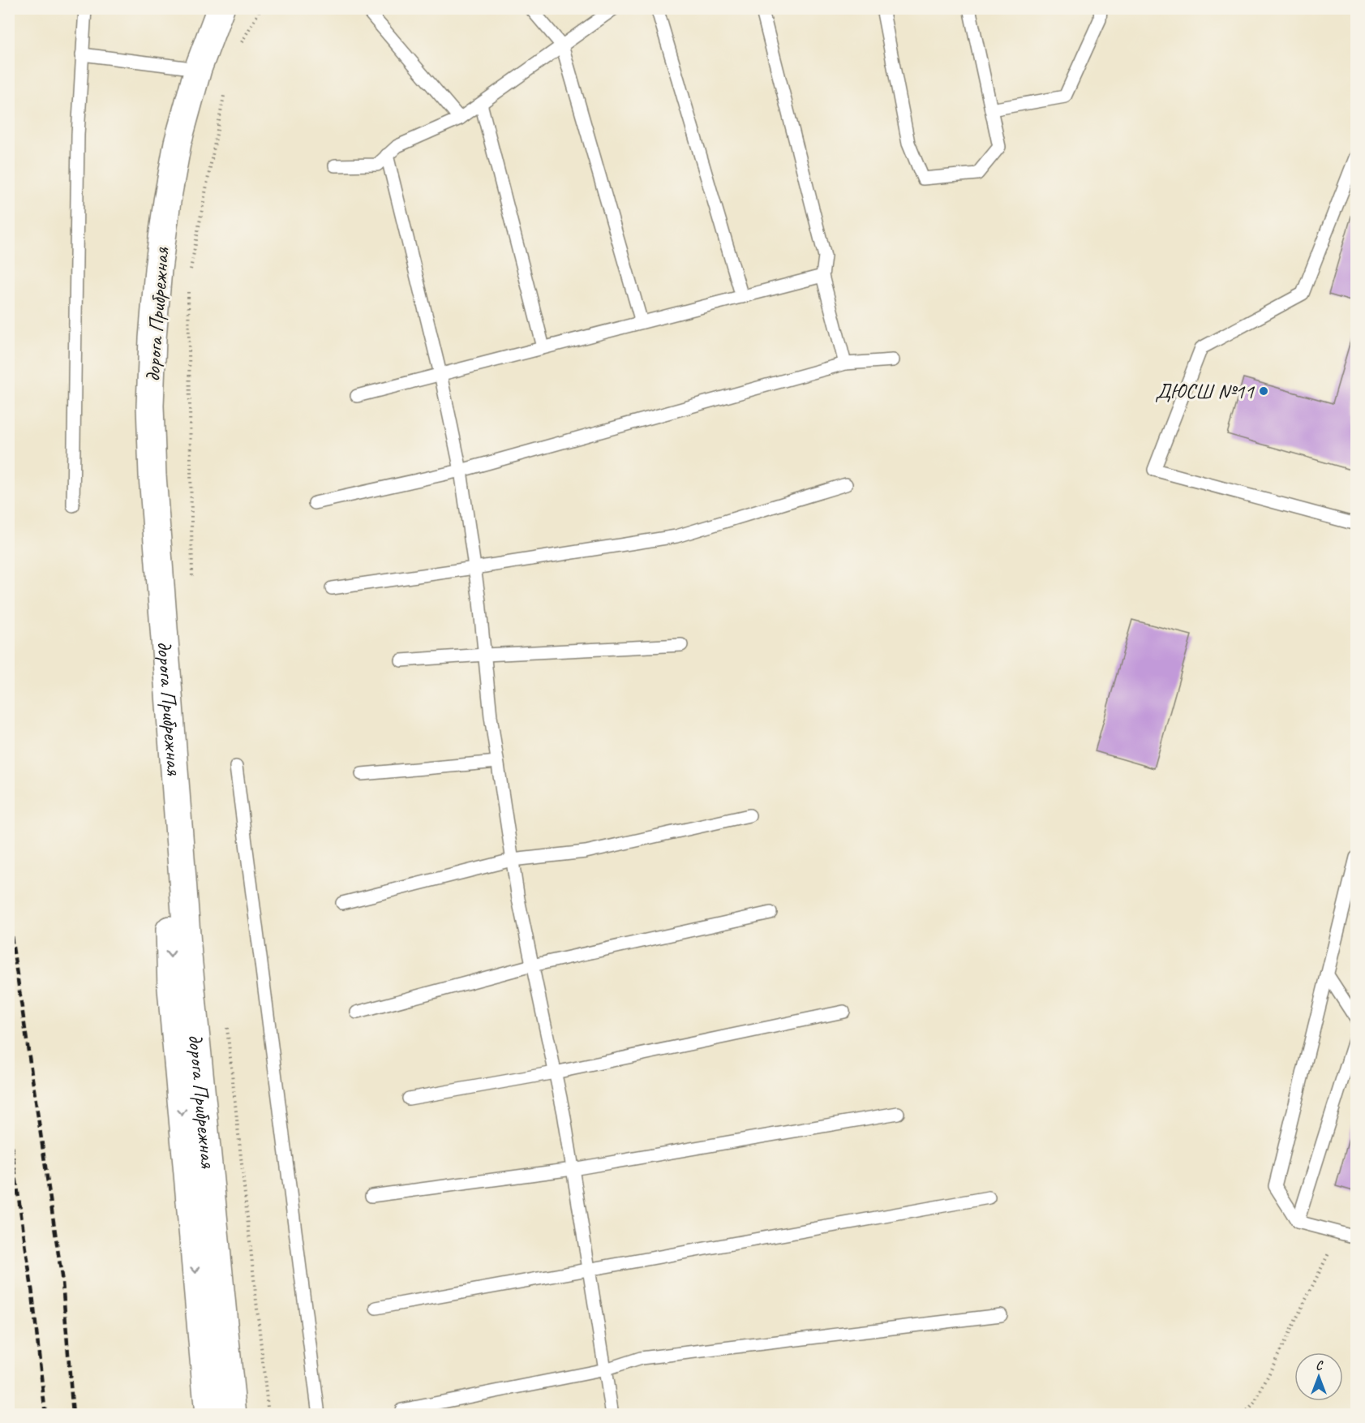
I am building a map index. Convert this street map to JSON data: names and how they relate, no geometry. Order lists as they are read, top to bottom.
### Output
{
  "streets": {
    "main road": ["дорога Прибрежная"]
  },
  "places": ["ДЮСШ №11"],
  "north": "top"
}
